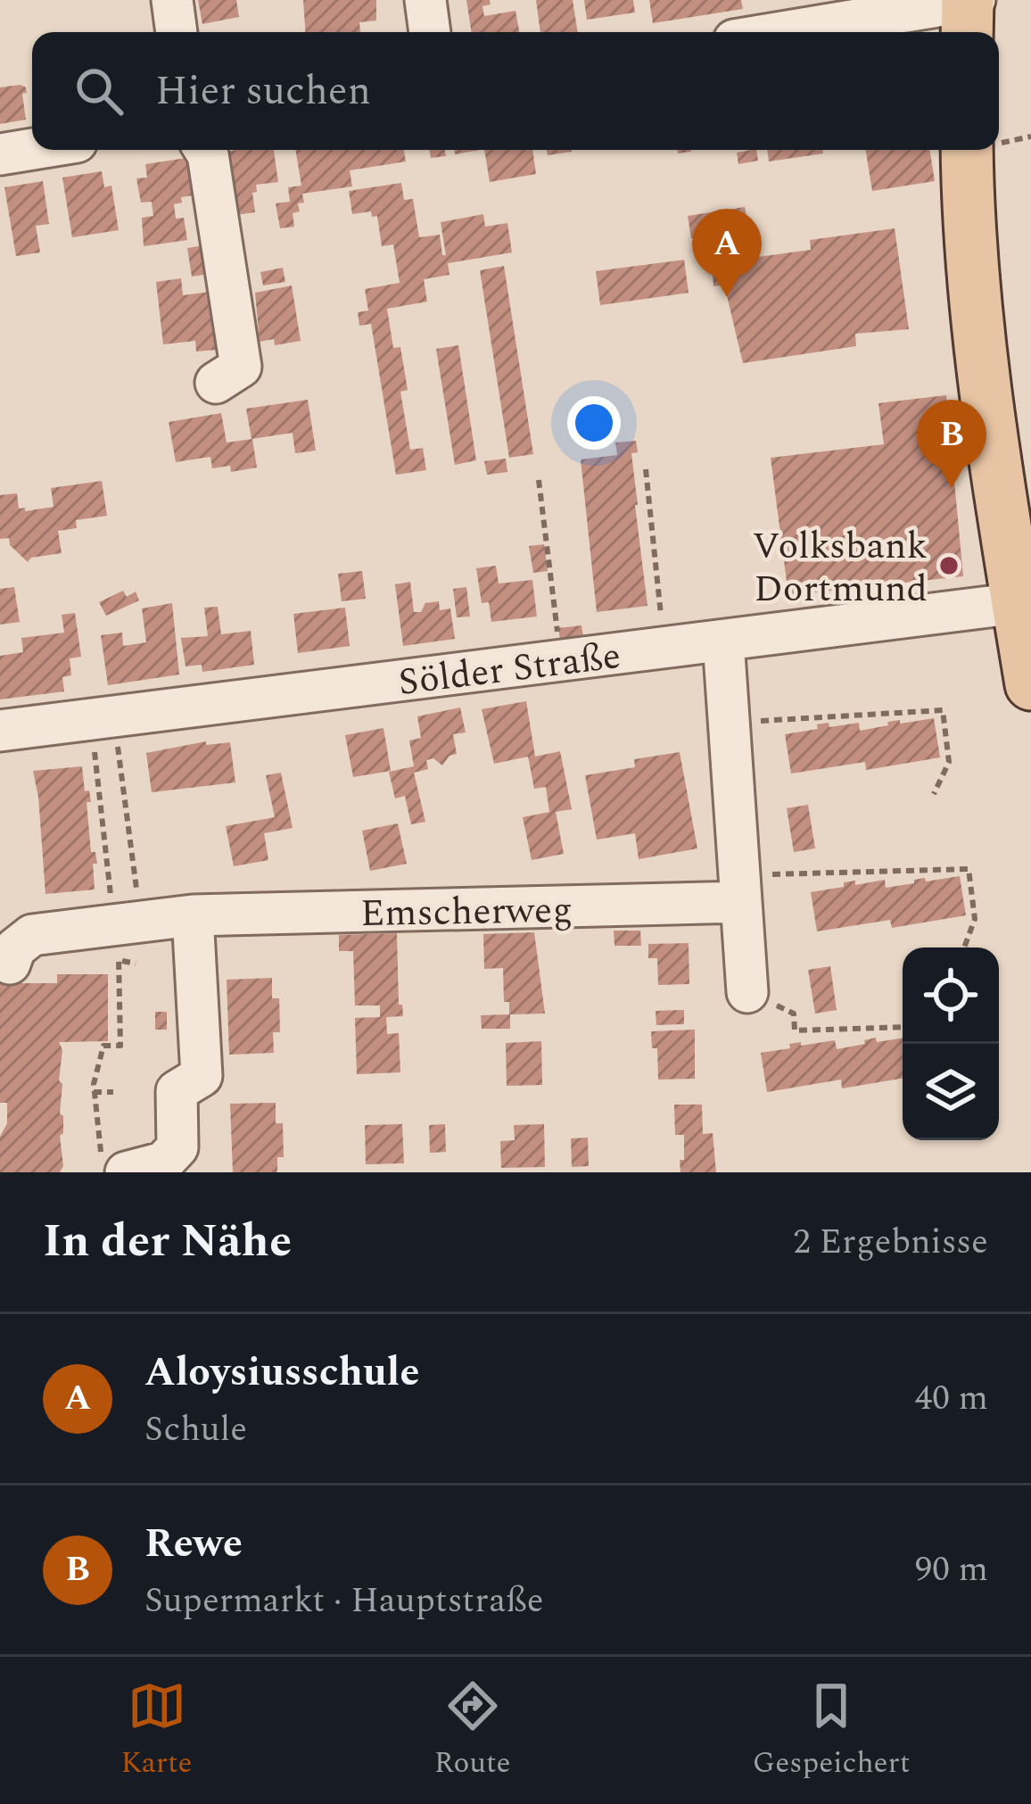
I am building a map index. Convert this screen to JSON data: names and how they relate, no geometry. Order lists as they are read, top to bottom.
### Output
{
  "streets": {
    "street": ["Sölder Straße", "Emscherweg"]
  },
  "places": ["Volksbank Dortmund"],
  "page": {
    "search": "Hier suchen",
    "pins": ["A", "B"],
    "heading": ["In der Nähe", "2 Ergebnisse"],
    "list": [
      {
        "mark": "A",
        "name": "Aloysiusschule",
        "note": "Schule",
        "value": "40 m"
      },
      {
        "mark": "B",
        "name": "Rewe",
        "note": "Supermarkt · Hauptstraße",
        "value": "90 m"
      }
    ],
    "nav": ["Karte", "Route", "Gespeichert"]
  }
}
